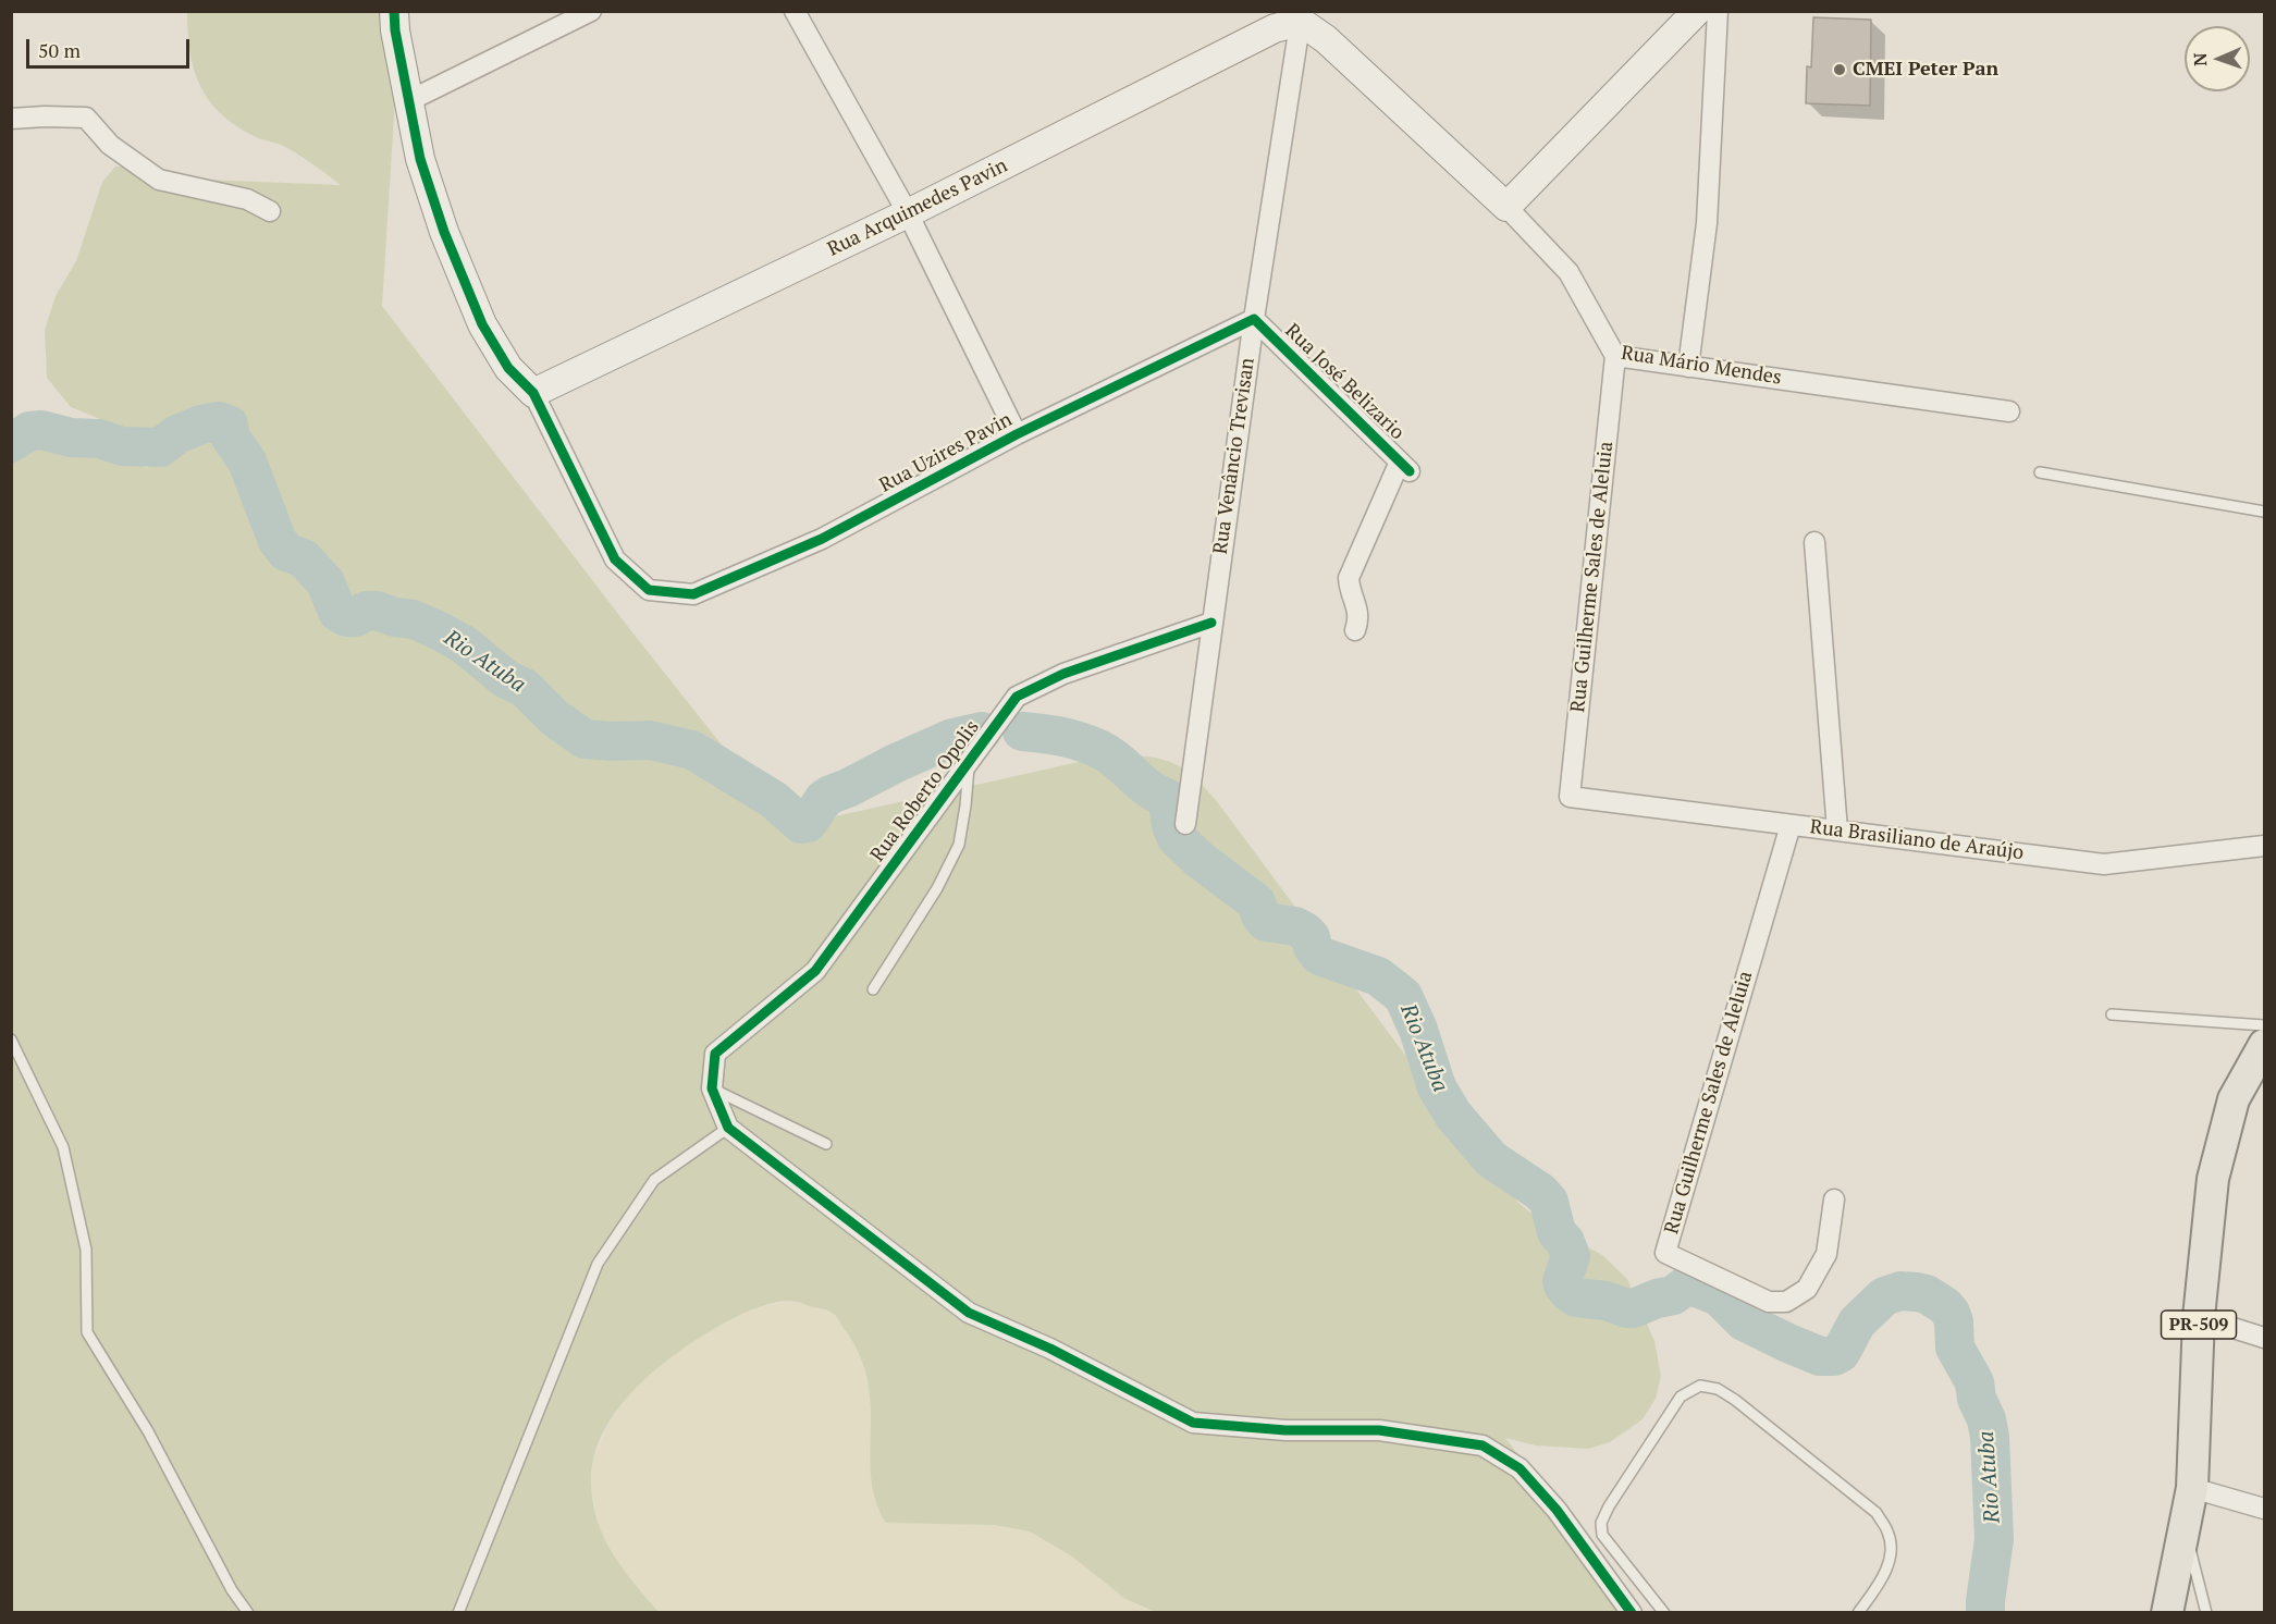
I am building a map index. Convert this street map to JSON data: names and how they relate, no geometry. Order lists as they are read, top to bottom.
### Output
{
  "streets": {
    "main road": ["PR-509"],
    "street": [
      "Rua Arquimedes Pavin",
      "Rua Mário Mendes",
      "Rua José Belizario",
      "Rua Uzires Pavin",
      "Rua Venâncio Trevisan",
      "Rua Guilherme Sales de Aleluia",
      "Rua Roberto Opolis",
      "Rua Brasiliano de Araújo"
    ]
  },
  "crossings": [
    ["Rua Arquimedes Pavin", "Rua Mário Mendes"],
    ["Rua Arquimedes Pavin", "Rua Uzires Pavin"],
    ["Rua Arquimedes Pavin", "Rua Venâncio Trevisan"],
    ["Rua Mário Mendes", "Rua Venâncio Trevisan"],
    ["Rua Mário Mendes", "Rua Guilherme Sales de Aleluia"],
    ["Rua José Belizario", "Rua Uzires Pavin"],
    ["Rua José Belizario", "Rua Venâncio Trevisan"],
    ["Rua Uzires Pavin", "Rua Venâncio Trevisan"],
    ["Rua Venâncio Trevisan", "Rua Roberto Opolis"],
    ["Rua Guilherme Sales de Aleluia", "Rua Brasiliano de Araújo"]
  ],
  "water": ["Rio Atuba"],
  "places": ["CMEI Peter Pan"],
  "scale_bar": "50 m",
  "north": "left"
}
